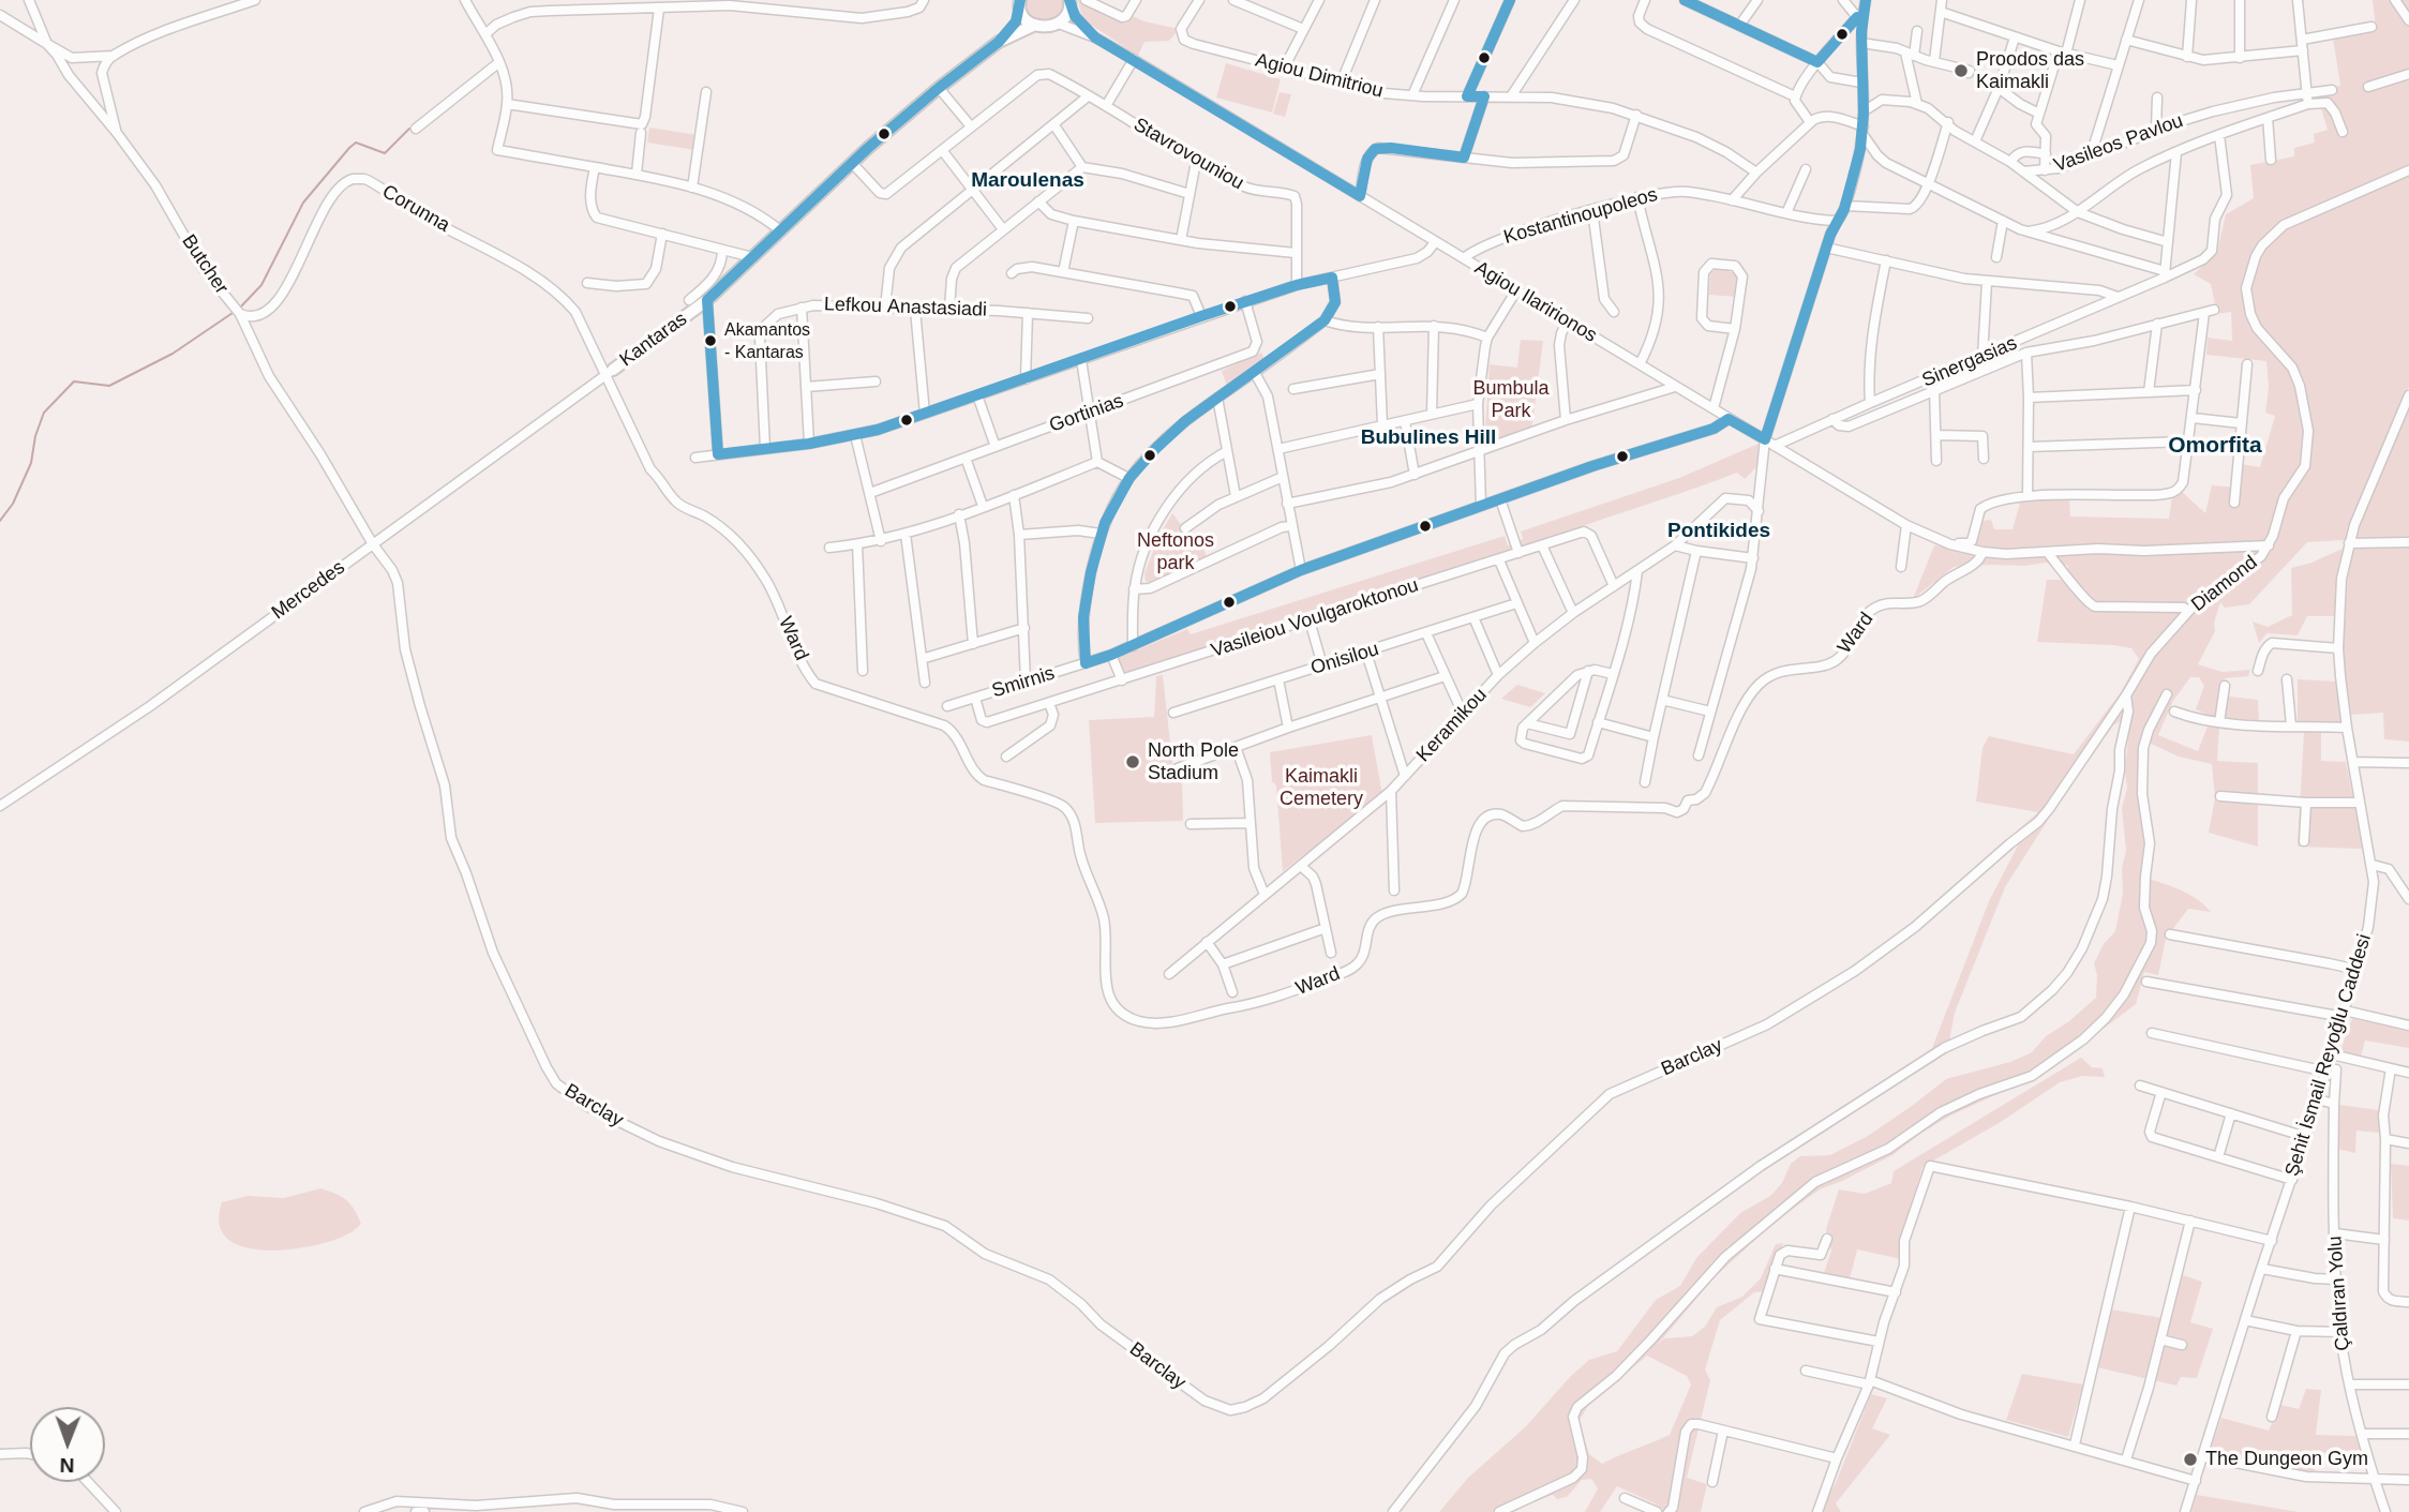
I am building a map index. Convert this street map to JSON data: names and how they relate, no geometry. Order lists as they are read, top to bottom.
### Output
{
  "streets": {
    "main road": ["Kantaras"],
    "street": [
      "Agiou Dimitriou",
      "Vasileos Pavlou",
      "Stavrovouniou",
      "Corunna",
      "Kostantinoupoleos",
      "Butcher",
      "Agiou Ilaririonos",
      "Lefkou Anastasiadi",
      "Sinergasias",
      "Gortinias",
      "Diamond",
      "Mercedes",
      "Vasileiou Voulgaroktonou",
      "Ward",
      "Onisilou",
      "Smirnis",
      "Keramikou",
      "Şehit İsmail Reyoğlu Caddesi",
      "Barclay",
      "Çaldıran Yolu"
    ]
  },
  "crossings": [
    ["Corunna", "Butcher"],
    ["Corunna", "Kantaras"],
    ["Corunna", "Mercedes"],
    ["Corunna", "Ward"],
    ["Kostantinoupoleos", "Agiou Ilaririonos"],
    ["Butcher", "Mercedes"],
    ["Butcher", "Barclay"],
    ["Agiou Ilaririonos", "Sinergasias"],
    ["Agiou Ilaririonos", "Ward"],
    ["Agiou Ilaririonos", "Smirnis"],
    ["Kantaras", "Mercedes"],
    ["Kantaras", "Ward"],
    ["Diamond", "Barclay"],
    ["Mercedes", "Ward"],
    ["Mercedes", "Barclay"],
    ["Vasileiou Voulgaroktonou", "Smirnis"],
    ["Vasileiou Voulgaroktonou", "Keramikou"],
    ["Şehit İsmail Reyoğlu Caddesi", "Çaldıran Yolu"]
  ],
  "districts": [
    "Maroulenas",
    "Bubulines Hill",
    "Omorfita",
    "Pontikides"
  ],
  "parks": ["Bumbula Park", "Neftonos park", "Kaimakli Cemetery"],
  "places": [
    "Proodos das Kaimakli",
    "Akamantos - Kantaras",
    "North Pole Stadium",
    "The Dungeon Gym"
  ],
  "north": "bottom"
}
